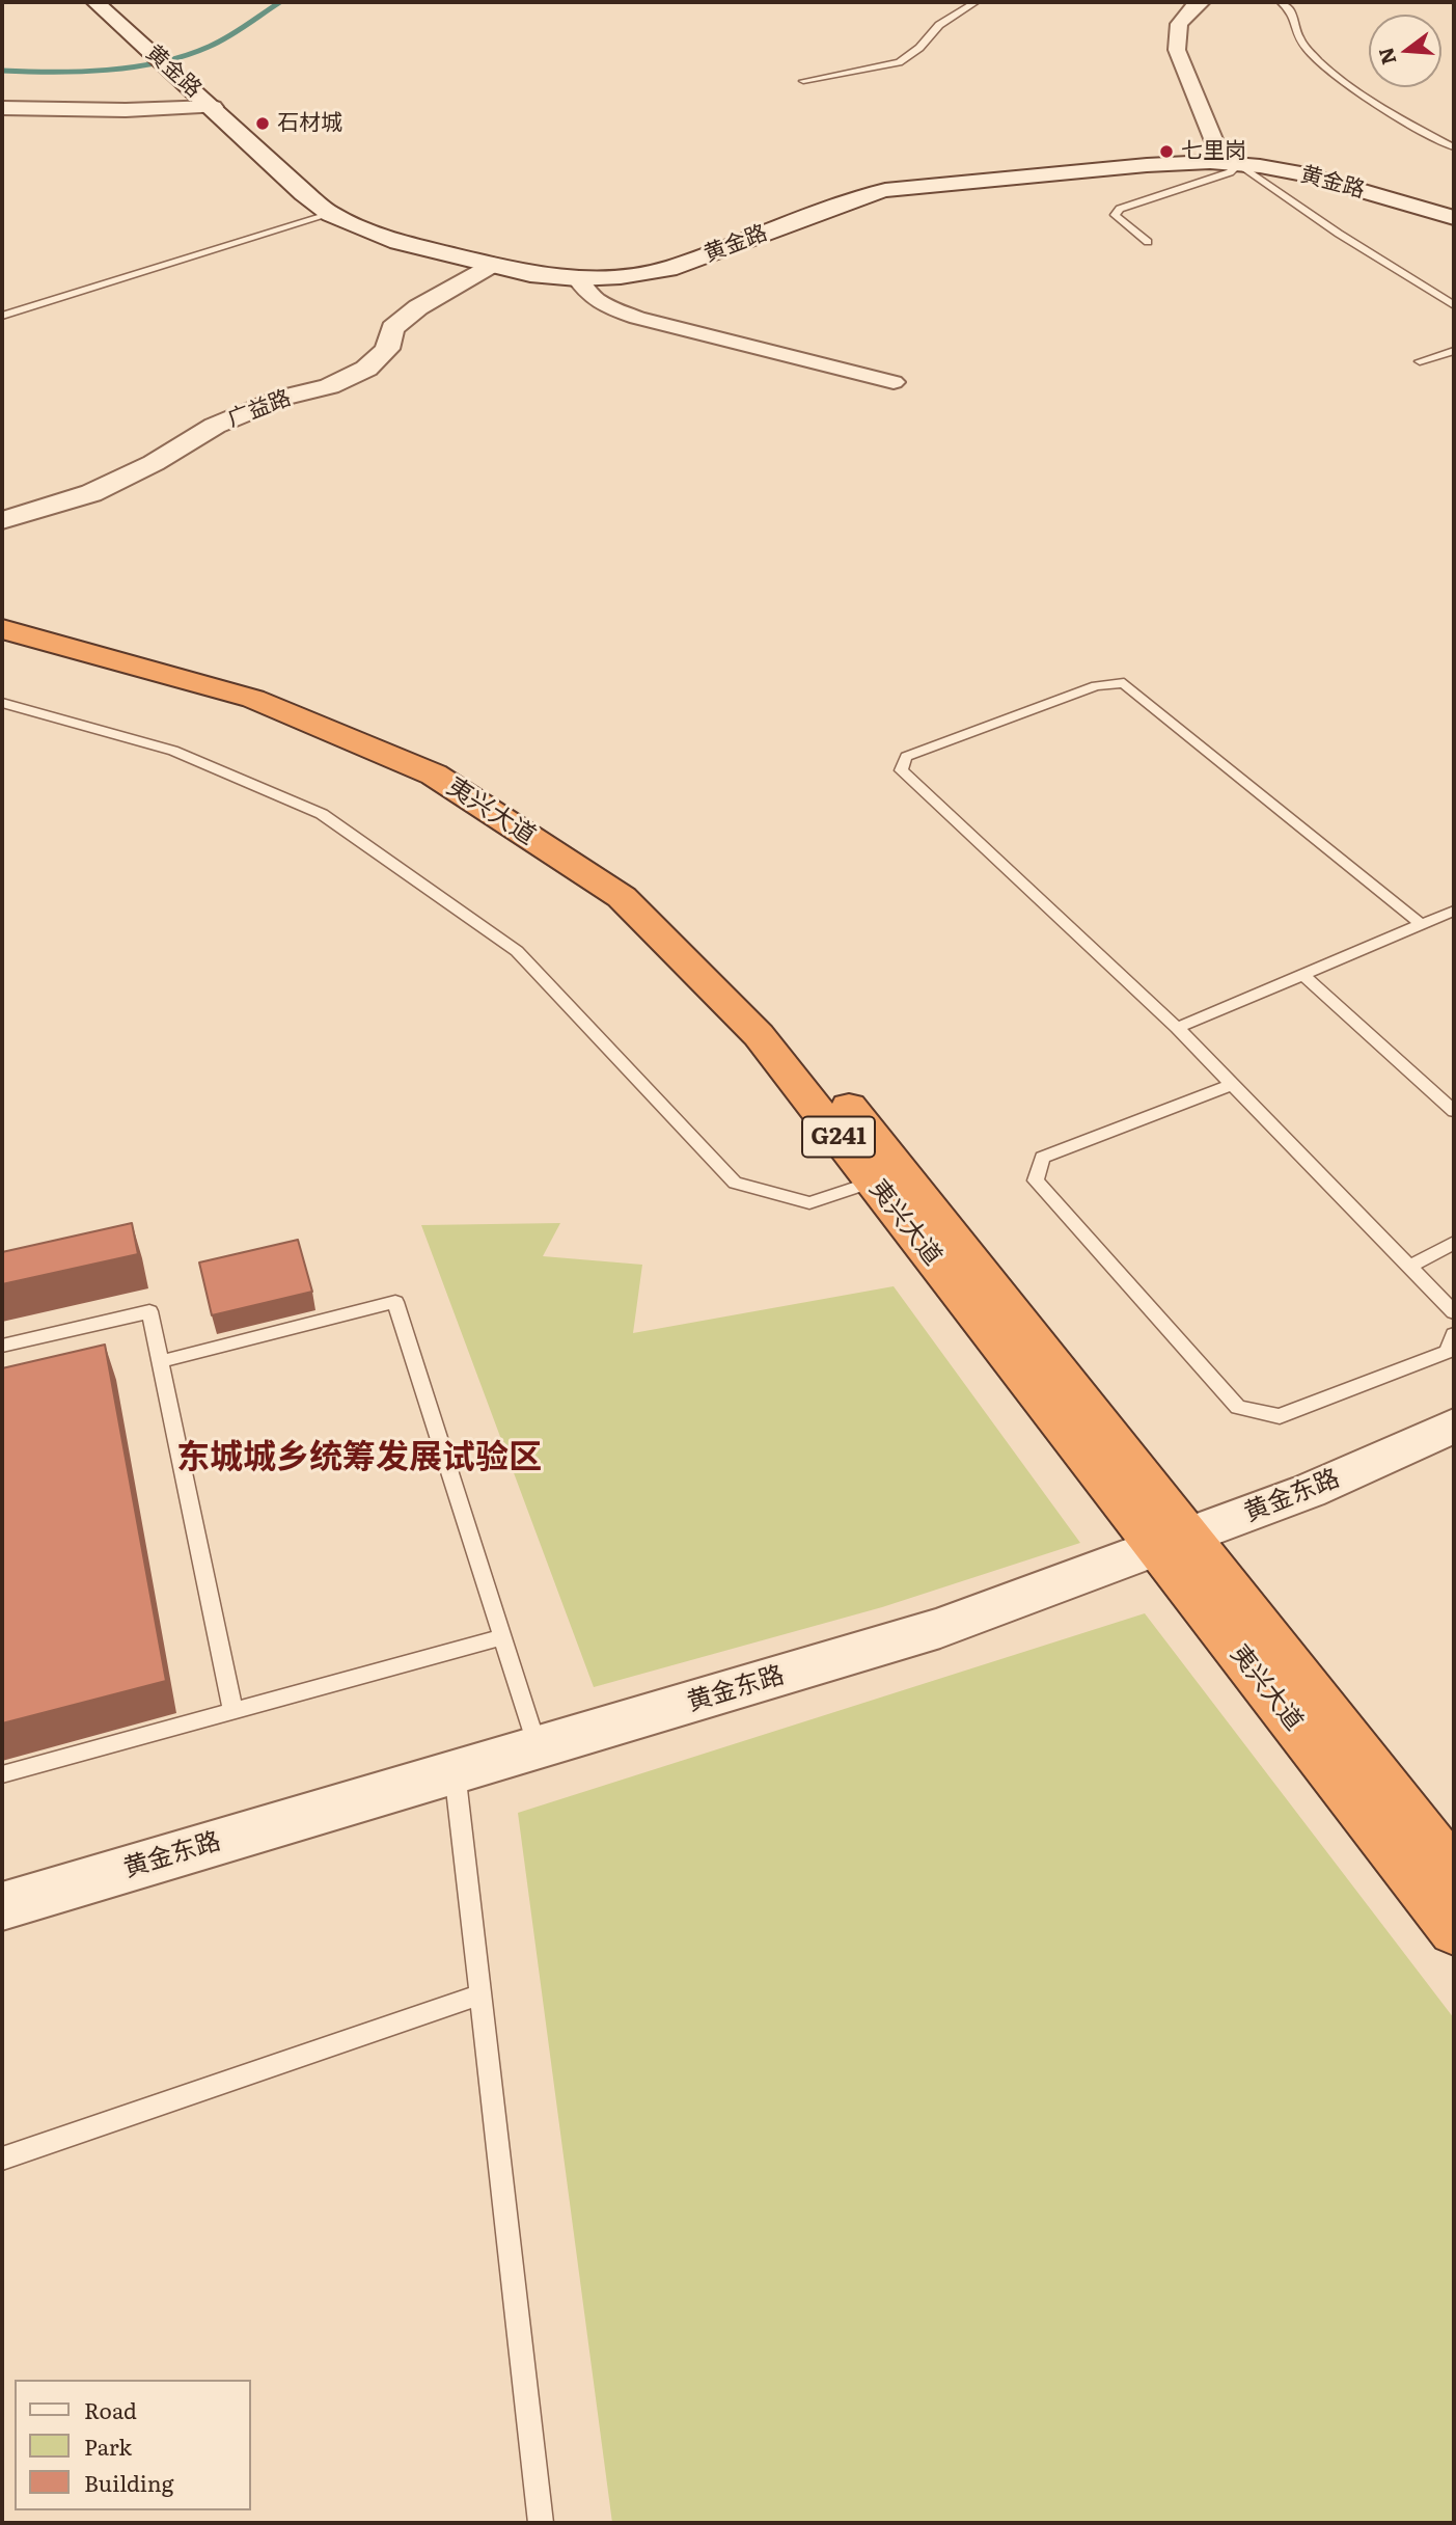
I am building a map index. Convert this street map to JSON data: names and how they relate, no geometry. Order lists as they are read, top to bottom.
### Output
{
  "streets": {
    "highway": ["夷兴大道", "G241"],
    "main road": ["黄金路", "广益路", "黄金东路"]
  },
  "crossings": [
    ["黄金路", "广益路"],
    ["夷兴大道", "黄金东路"]
  ],
  "districts": ["东城城乡统筹发展试验区"],
  "places": ["石材城", "七里岗"],
  "legend": ["Road", "Park", "Building"],
  "north": "left"
}
